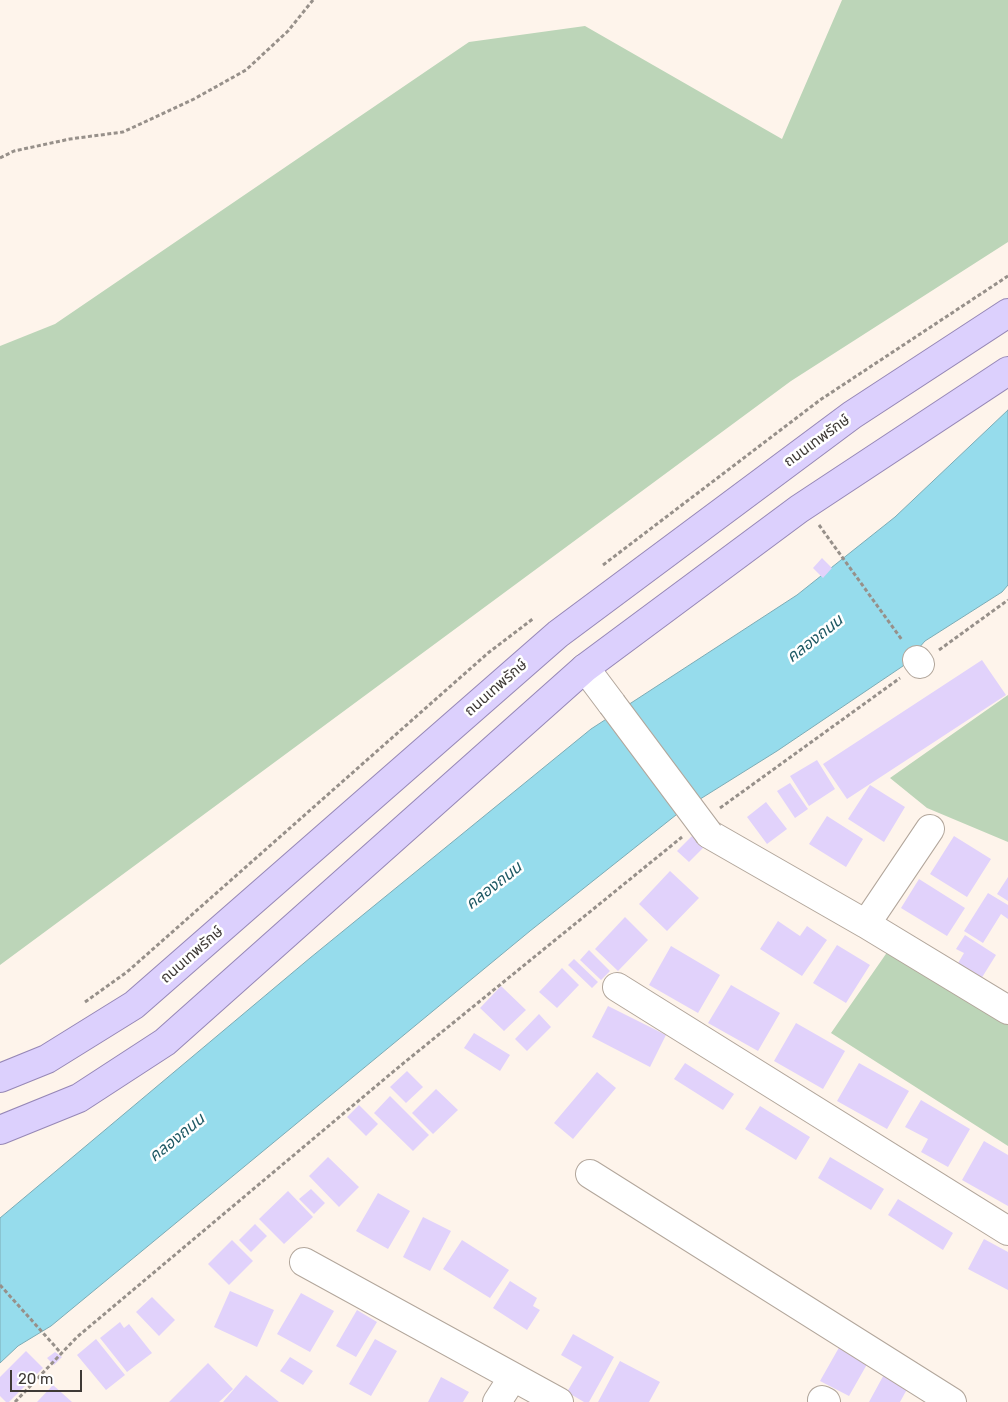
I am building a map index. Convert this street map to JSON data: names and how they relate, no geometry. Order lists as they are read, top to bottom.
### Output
{
  "streets": {
    "main road": ["ถนนเทพรักษ์"]
  },
  "water": ["คลองถนน"],
  "scale_bar": "20 m"
}
